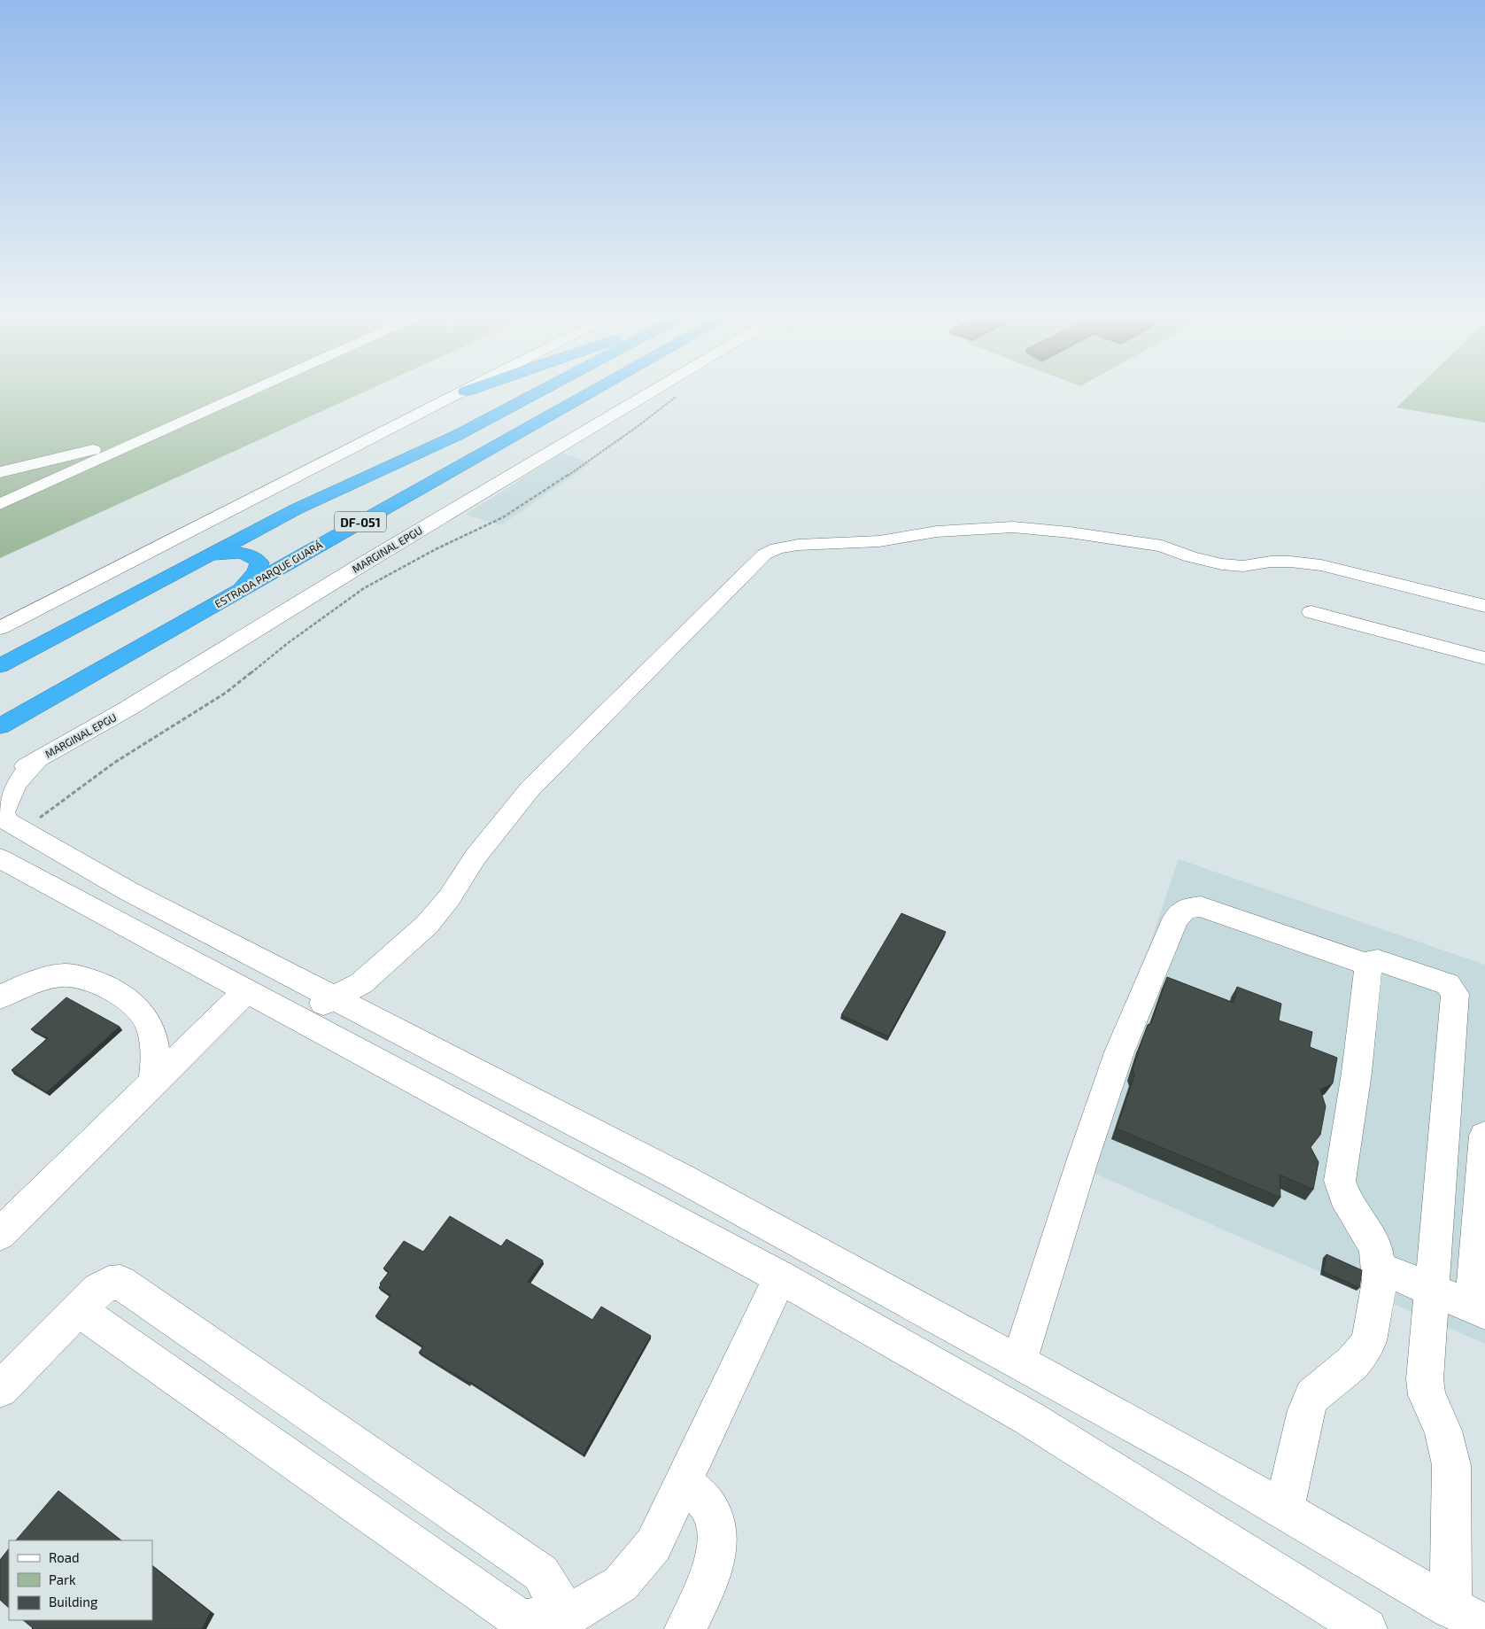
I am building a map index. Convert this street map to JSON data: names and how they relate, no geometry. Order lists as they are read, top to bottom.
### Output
{
  "streets": {
    "highway": ["DF-051", "ESTRADA PARQUE GUARÁ"],
    "street": ["MARGINAL EPGU"]
  },
  "legend": ["Road", "Park", "Building"]
}
